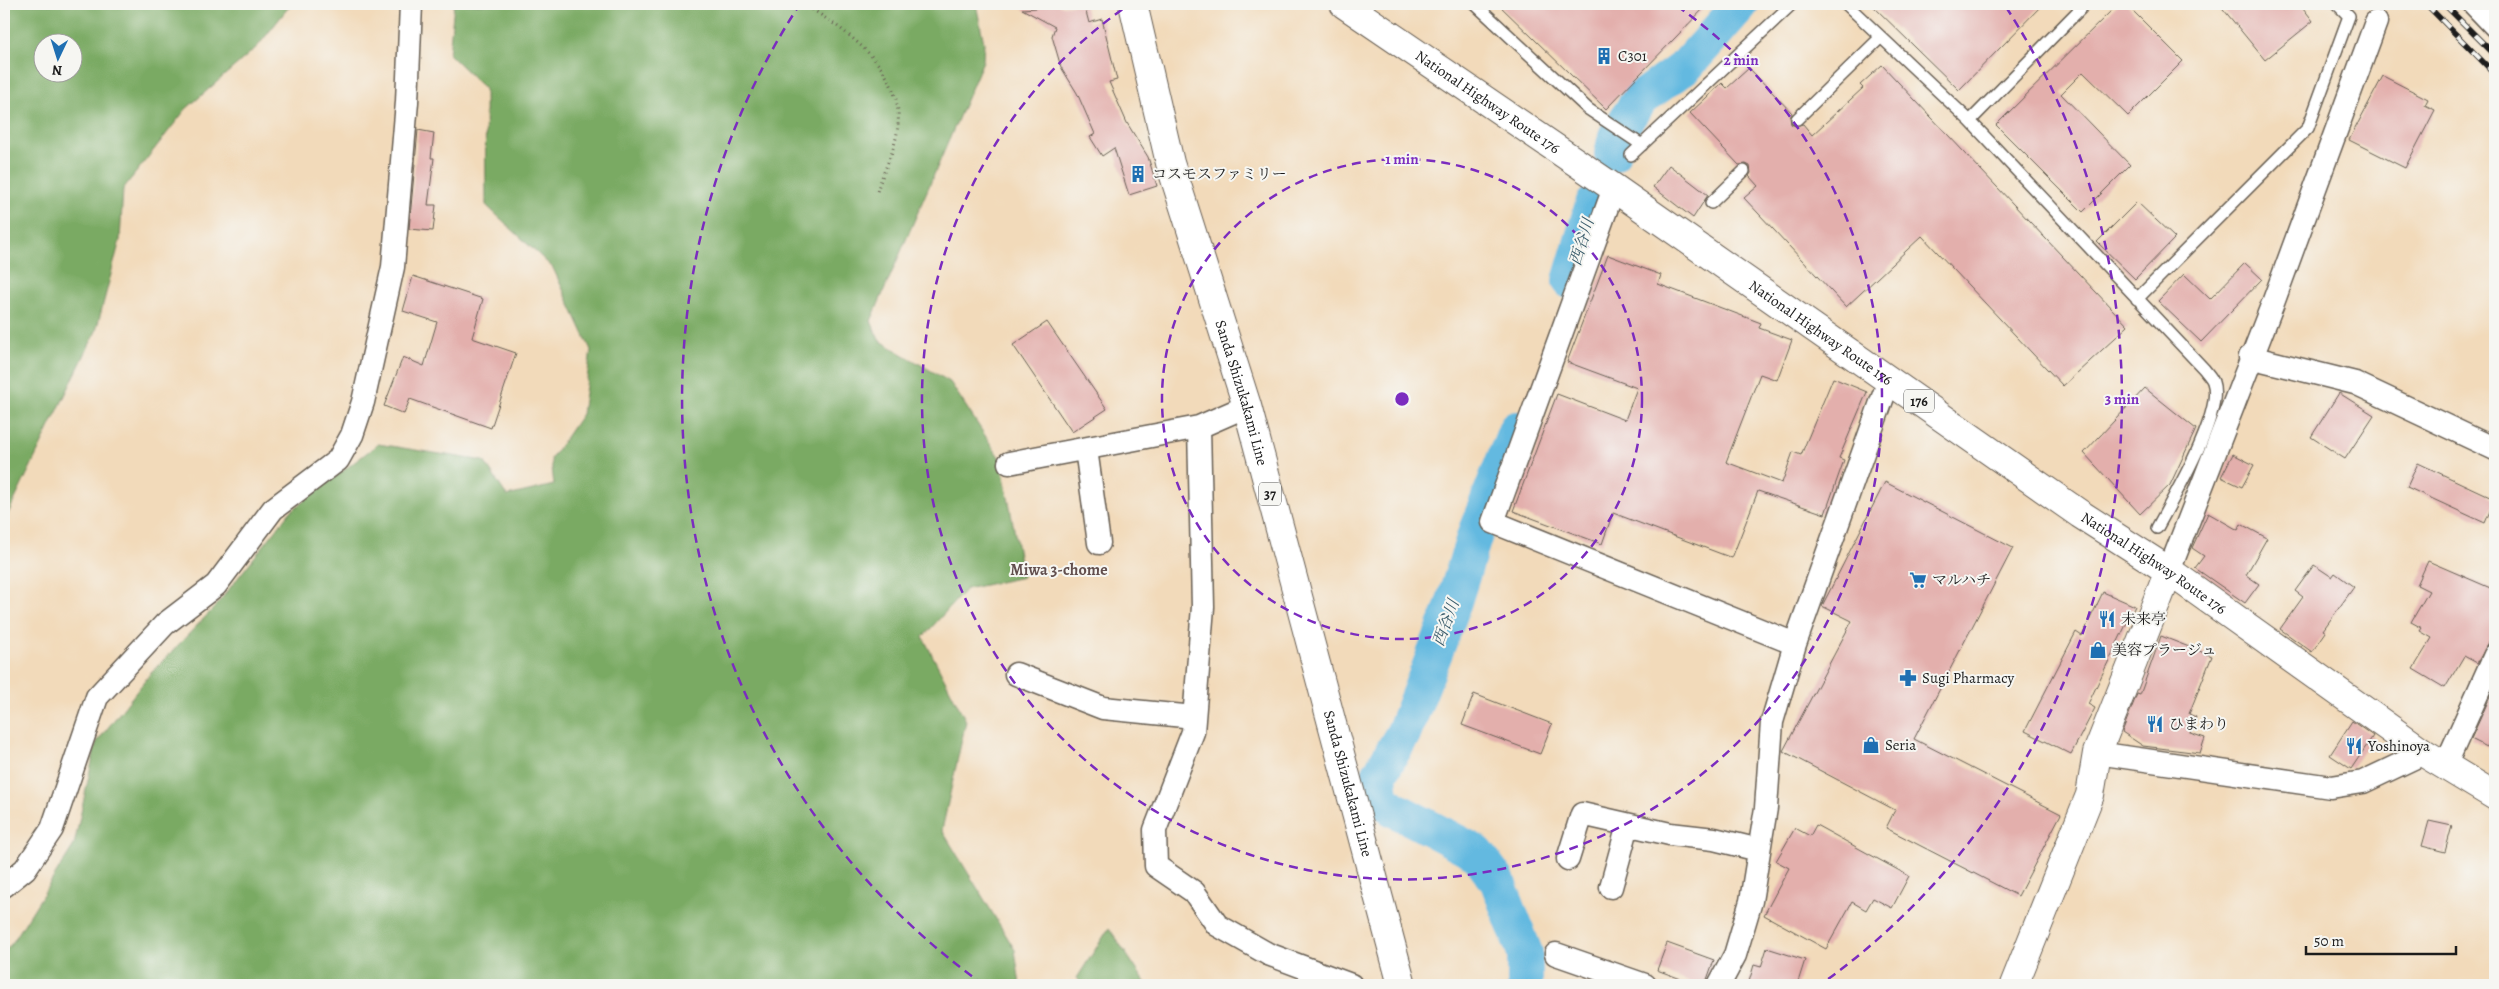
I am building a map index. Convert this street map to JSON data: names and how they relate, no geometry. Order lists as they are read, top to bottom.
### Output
{
  "streets": {
    "main road": [
      "National Highway Route 176",
      "Sanda Shizukakami Line",
      "176",
      "37"
    ]
  },
  "districts": ["Miwa 3-chome"],
  "water": ["西谷川"],
  "places": {
    "building": ["C301", "コスモスファミリー"],
    "supermarket": ["マルハチ"],
    "restaurant": ["未来亭", "ひまわり", "Yoshinoya"],
    "shop": ["美容プラージュ", "Seria"],
    "pharmacy": ["Sugi Pharmacy"]
  },
  "scale_bar": "50 m",
  "north": "bottom",
  "rings": ["2 min", "1 min", "3 min"]
}
